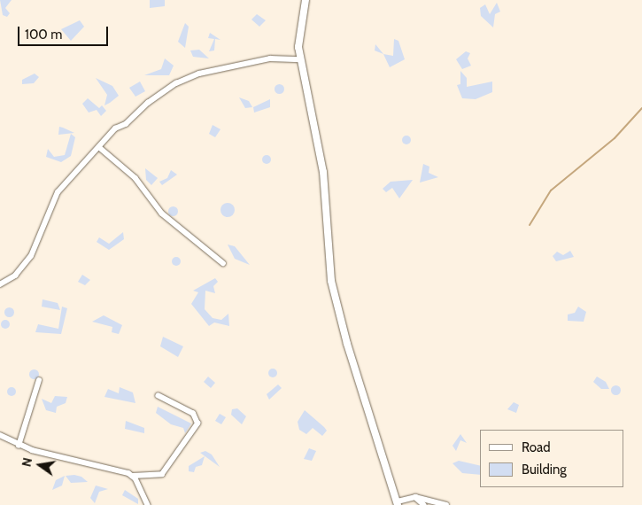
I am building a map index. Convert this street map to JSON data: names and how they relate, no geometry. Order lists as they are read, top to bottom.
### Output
{
  "legend": ["Road", "Building"],
  "scale_bar": "100 m",
  "north": "left"
}
